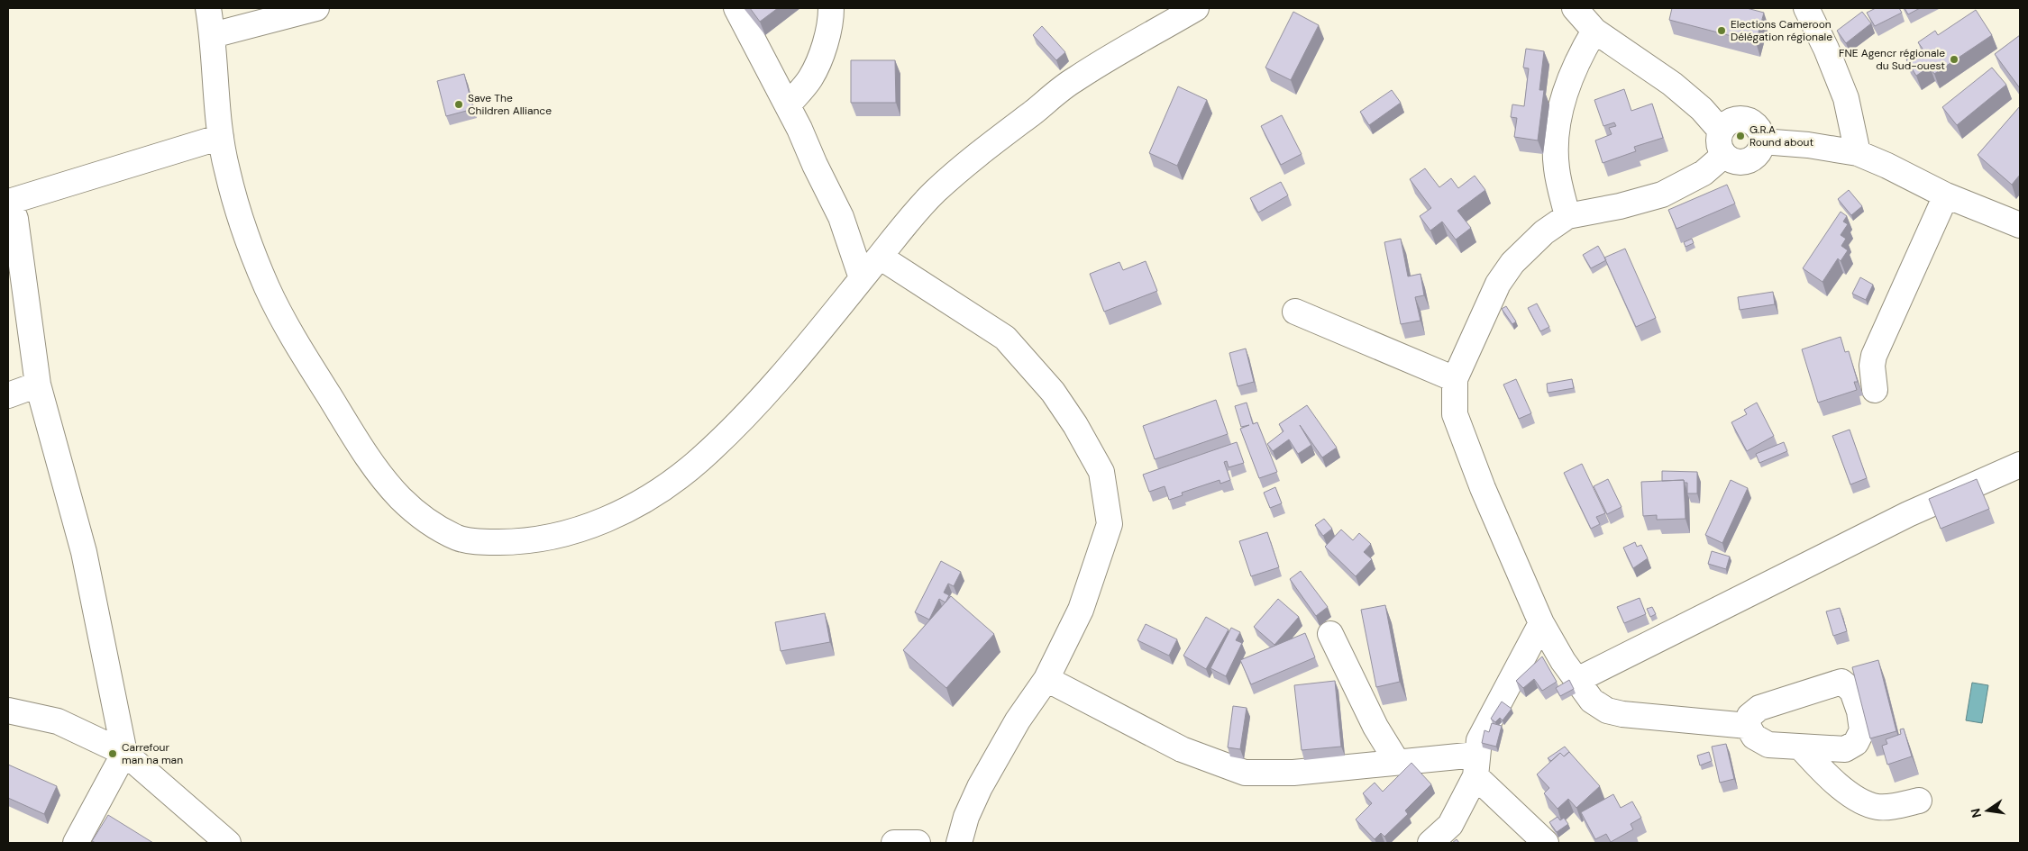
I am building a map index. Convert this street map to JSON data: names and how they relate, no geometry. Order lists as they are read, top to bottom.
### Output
{
  "places": [
    "Elections Cameroon Délégation régionale",
    "FNE Agencr régionale du Sud-ouest",
    "Save The Children Alliance",
    "G.R.A Round about",
    "Carrefour man na man"
  ],
  "north": "left"
}
